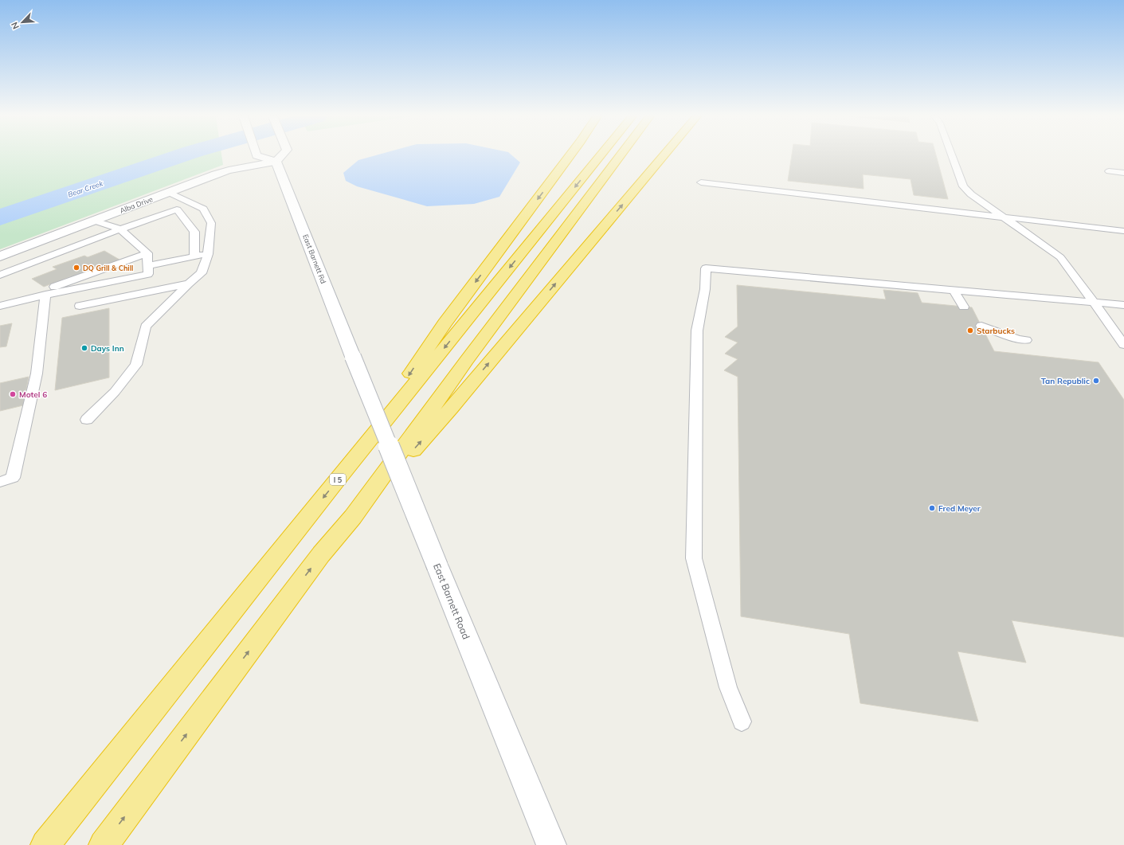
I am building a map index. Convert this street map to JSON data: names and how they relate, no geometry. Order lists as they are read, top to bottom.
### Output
{
  "streets": {
    "highway": ["I 5"],
    "main road": ["Alba Drive", "East Barnett Rd", "East Barnett Road"]
  },
  "crossings": [
    ["Alba Drive", "East Barnett Rd"],
    ["East Barnett Rd", "East Barnett Road"]
  ],
  "water": ["Bear Creek"],
  "places": [
    "DQ Grill & Chill",
    "Starbucks",
    "Days Inn",
    "Tan Republic",
    "Motel 6",
    "Fred Meyer"
  ],
  "north": "bottom left"
}
